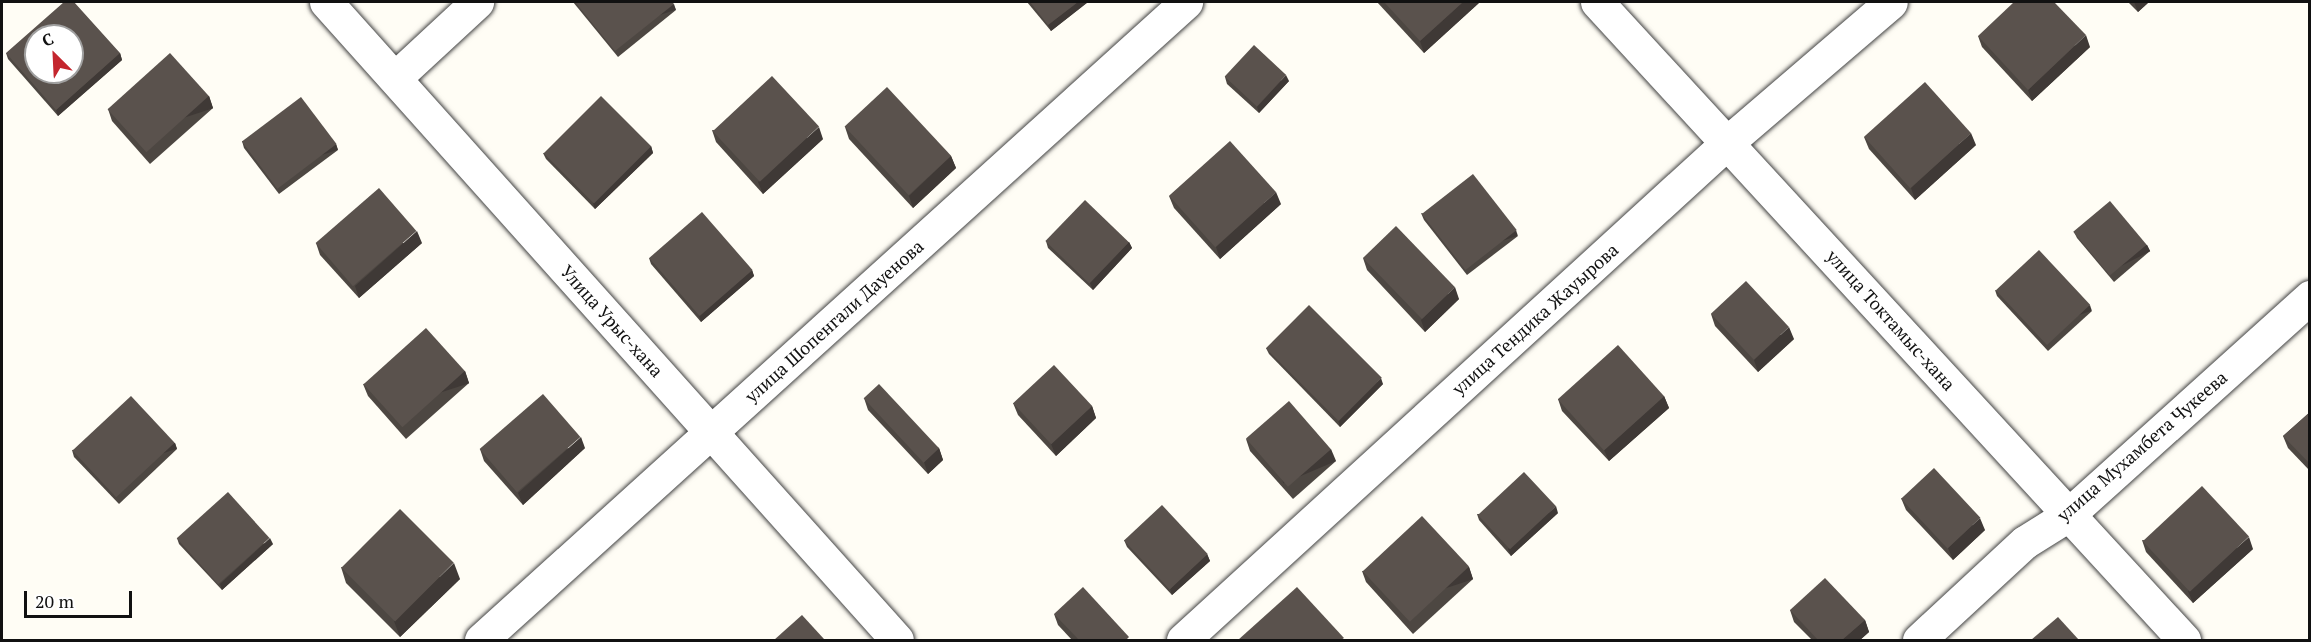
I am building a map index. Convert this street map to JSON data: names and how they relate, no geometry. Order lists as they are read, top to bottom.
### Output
{
  "streets": {
    "street": [
      "улица Тендика Жауырова",
      "улица Токтамыс-хана",
      "Улица Урыс-хана",
      "улица Шопенгали Дауенова",
      "улица Мухамбета Чукеева"
    ]
  },
  "crossings": [
    ["улица Тендика Жауырова", "улица Токтамыс-хана"],
    ["улица Токтамыс-хана", "улица Мухамбета Чукеева"],
    ["Улица Урыс-хана", "улица Шопенгали Дауенова"]
  ],
  "scale_bar": "20 m",
  "north": "top left"
}
